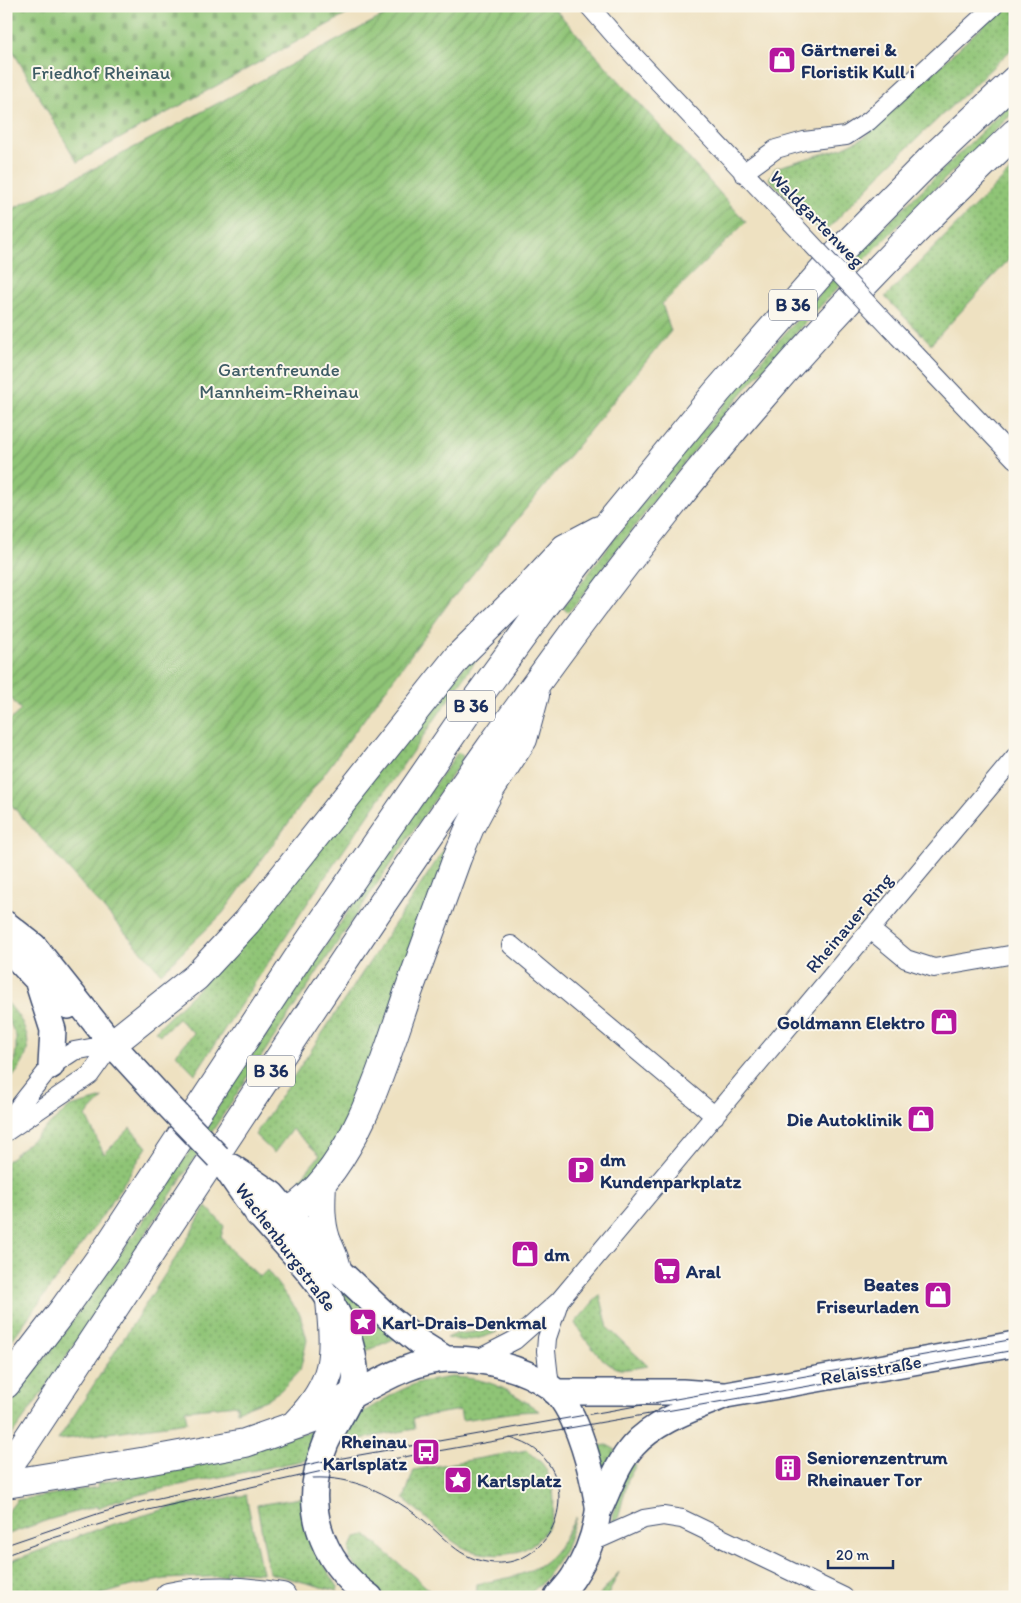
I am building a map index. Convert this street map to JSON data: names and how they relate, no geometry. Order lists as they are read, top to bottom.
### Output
{
  "streets": {
    "highway": ["B 36"],
    "main road": ["Wachenburgstraße", "Relaisstraße"],
    "street": ["Waldgartenweg", "Rheinauer Ring"]
  },
  "crossings": [
    ["Rheinauer Ring", "Relaisstraße"]
  ],
  "parks": ["Friedhof Rheinau", "Gartenfreunde Mannheim-Rheinau"],
  "places": {
    "shop": [
      "Gärtnerei & Floristik Kull i",
      "Goldmann Elektro",
      "Die Autoklinik",
      "dm",
      "Beates Friseurladen"
    ],
    "parking": ["dm Kundenparkplatz"],
    "supermarket": ["Aral"],
    "place": ["Karl-Drais-Denkmal", "Karlsplatz"],
    "bus stop": ["Rheinau Karlsplatz"],
    "building": ["Seniorenzentrum Rheinauer Tor"]
  },
  "scale_bar": "20 m"
}
